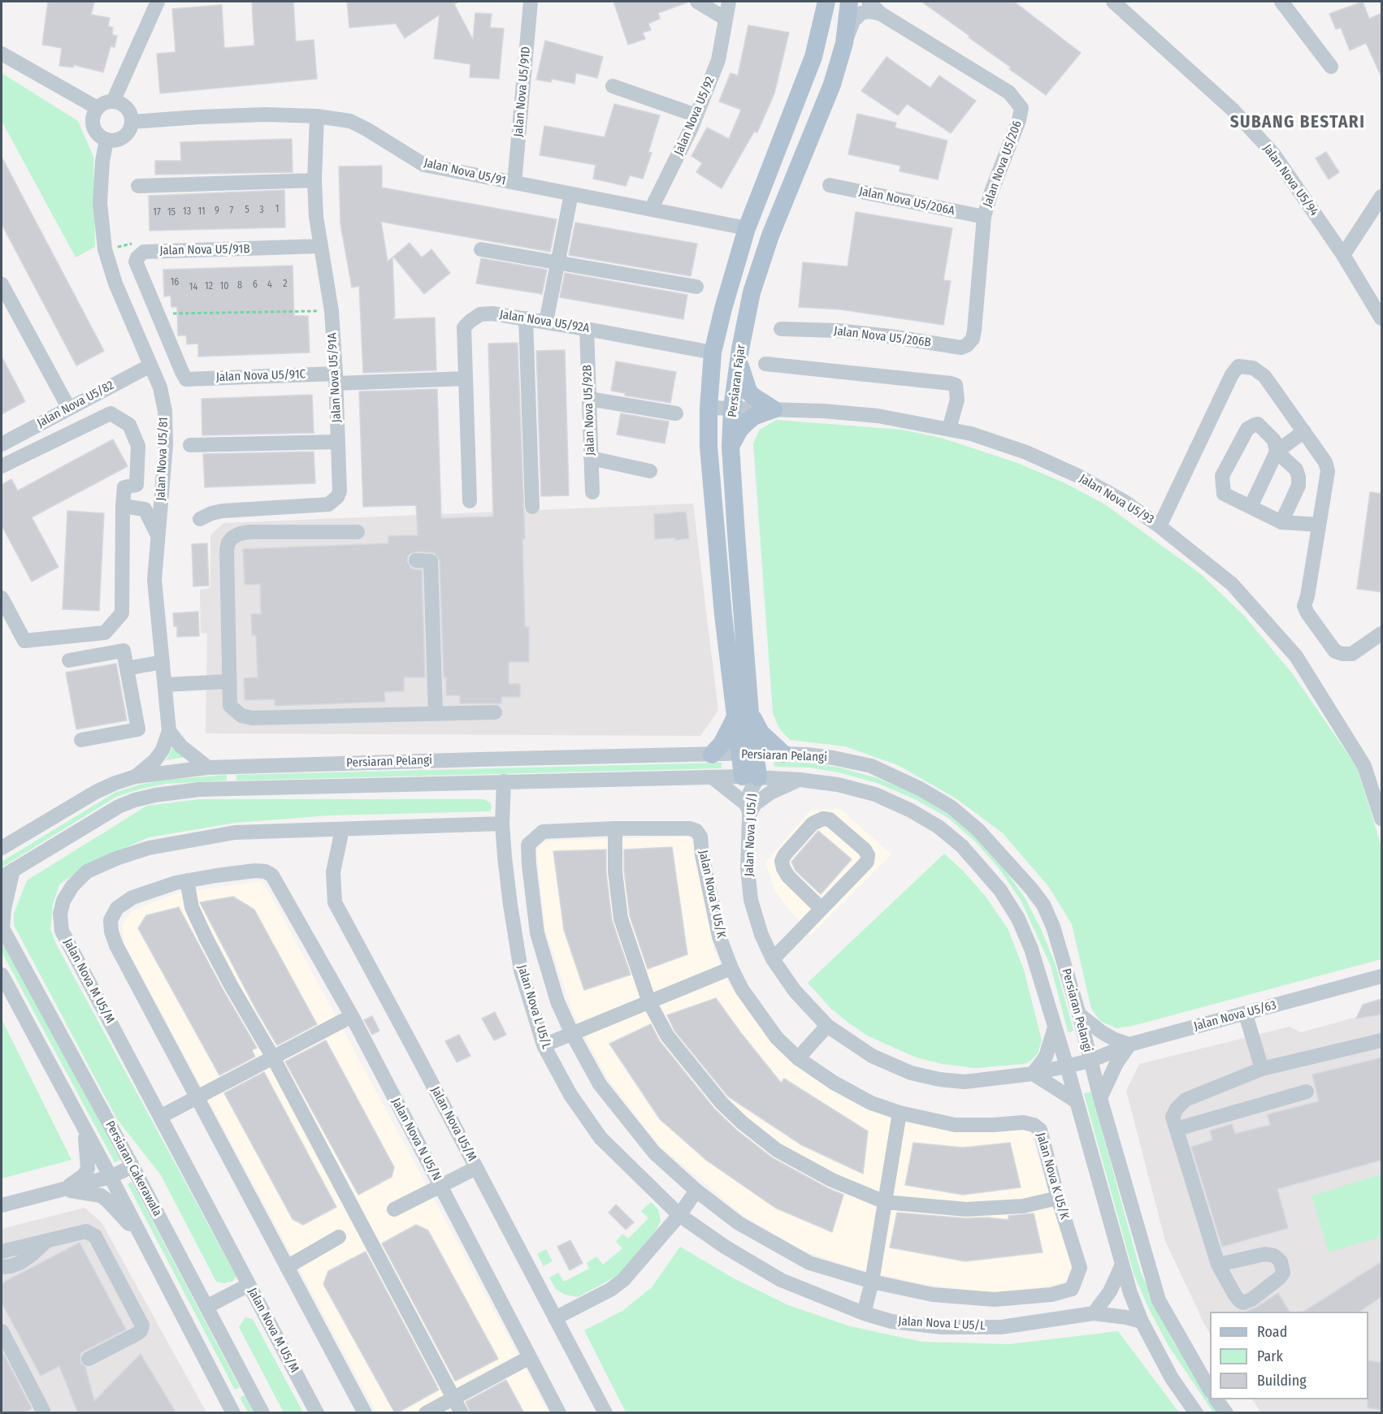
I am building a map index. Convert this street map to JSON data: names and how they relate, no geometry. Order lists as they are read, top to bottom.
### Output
{
  "streets": {
    "main road": ["Persiaran Fajar"],
    "street": [
      "Jalan Nova U5/91D",
      "Jalan Nova U5/92",
      "Jalan Nova U5/206",
      "Jalan Nova U5/91",
      "Jalan Nova U5/94",
      "Jalan Nova U5/206A",
      "Jalan Nova U5/91B",
      "Jalan Nova U5/92A",
      "Jalan Nova U5/206B",
      "Jalan Nova U5/91C",
      "Jalan Nova U5/91A",
      "Jalan Nova U5/82",
      "Jalan Nova U5/92B",
      "Jalan Nova U5/81",
      "Jalan Nova U5/93",
      "Persiaran Pelangi",
      "Jalan Nova J U5/J",
      "Jalan Nova K U5/K",
      "Jalan Nova M U5/M",
      "Jalan Nova L U5/L",
      "Jalan Nova U5/63",
      "Jalan Nova U5/M",
      "Jalan Nova N U5/N",
      "Persiaran Cakerawala"
    ]
  },
  "crossings": [
    ["Jalan Nova U5/91D", "Jalan Nova U5/91"],
    ["Jalan Nova U5/92", "Jalan Nova U5/91"],
    ["Jalan Nova U5/206", "Jalan Nova U5/206A"],
    ["Jalan Nova U5/206", "Jalan Nova U5/206B"],
    ["Jalan Nova U5/91", "Jalan Nova U5/91A"],
    ["Jalan Nova U5/91", "Jalan Nova U5/81"],
    ["Jalan Nova U5/91B", "Jalan Nova U5/91C"],
    ["Jalan Nova U5/91B", "Jalan Nova U5/91A"],
    ["Jalan Nova U5/92A", "Jalan Nova U5/91C"],
    ["Jalan Nova U5/92A", "Jalan Nova U5/92B"],
    ["Jalan Nova U5/91C", "Jalan Nova U5/91A"],
    ["Persiaran Fajar", "Jalan Nova U5/93"],
    ["Jalan Nova U5/82", "Jalan Nova U5/81"],
    ["Persiaran Pelangi", "Jalan Nova J U5/J"],
    ["Persiaran Pelangi", "Jalan Nova L U5/L"],
    ["Persiaran Pelangi", "Jalan Nova U5/63"],
    ["Jalan Nova J U5/J", "Jalan Nova U5/63"],
    ["Jalan Nova M U5/M", "Jalan Nova L U5/L"],
    ["Jalan Nova M U5/M", "Jalan Nova U5/M"]
  ],
  "districts": ["SUBANG BESTARI"],
  "house_numbers": [
    "1",
    "5",
    "3",
    "9",
    "7",
    "13",
    "11",
    "17",
    "15",
    "16",
    "2",
    "6",
    "4",
    "8",
    "12",
    "10",
    "14"
  ],
  "legend": ["Road", "Park", "Building"]
}
